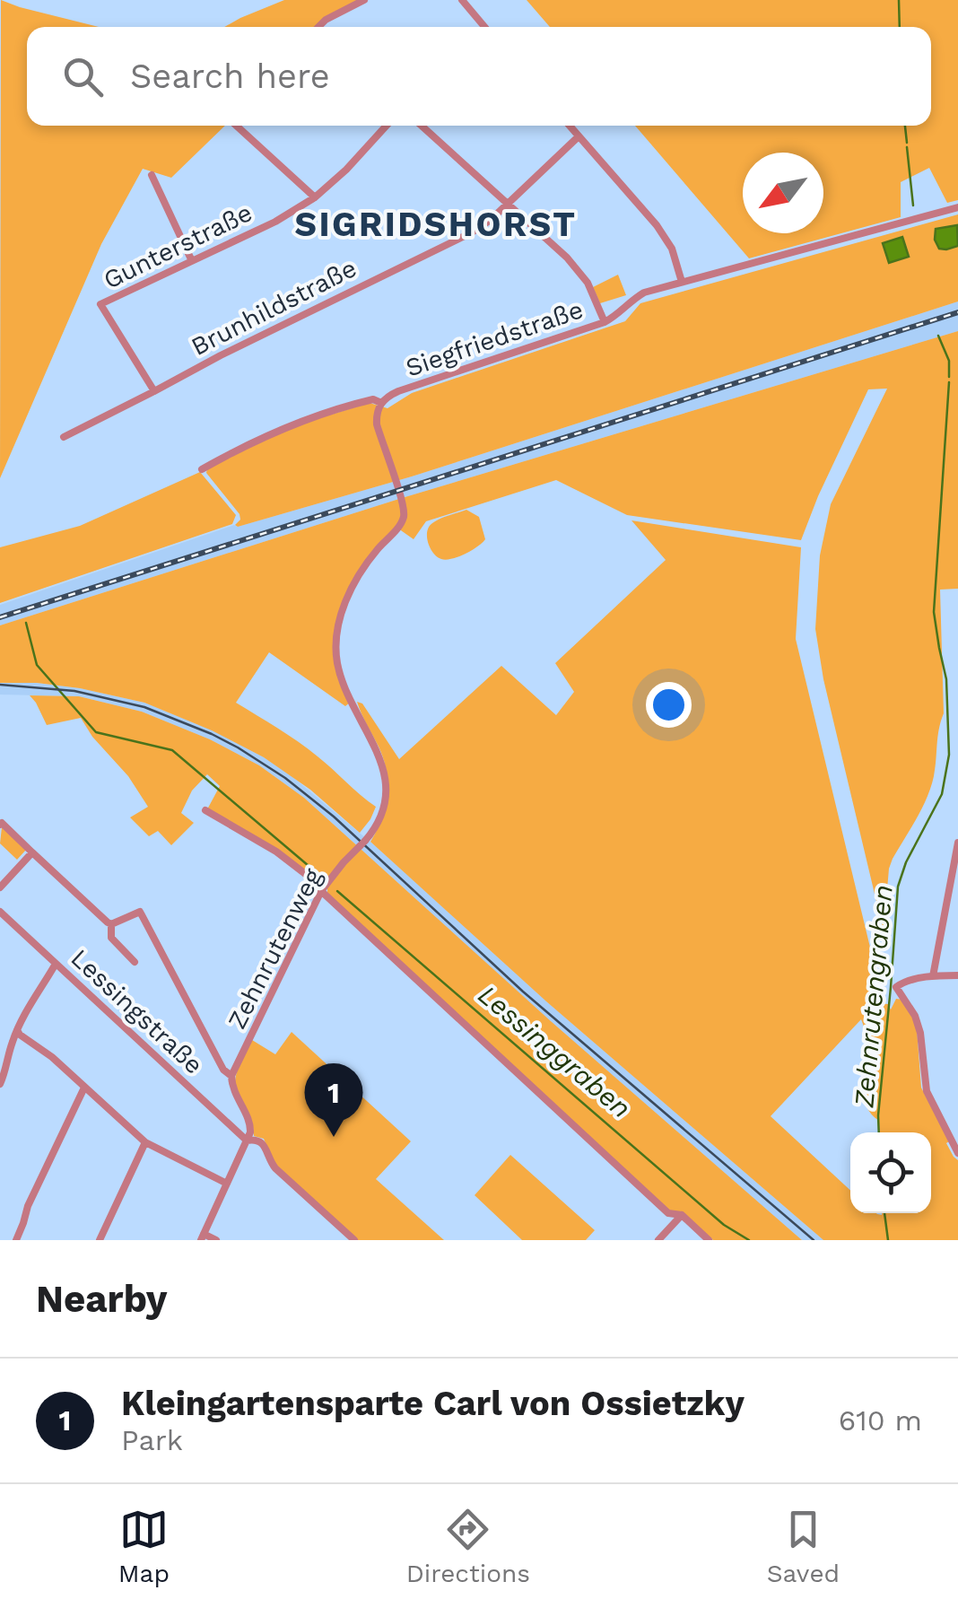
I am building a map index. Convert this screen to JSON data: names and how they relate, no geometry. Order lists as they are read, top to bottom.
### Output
{
  "streets": {
    "street": [
      "Gunterstraße",
      "Brunhildstraße",
      "Siegfriedstraße",
      "Zehnrutenweg",
      "Lessingstraße"
    ]
  },
  "crossings": [
    ["Gunterstraße", "Brunhildstraße"],
    ["Siegfriedstraße", "Zehnrutenweg"]
  ],
  "districts": ["SIGRIDSHORST"],
  "water": ["Zehnrutengraben", "Lessinggraben"],
  "north": "bottom left",
  "page": {
    "search": "Search here",
    "pins": "1",
    "heading": "Nearby",
    "list": [
      {
        "mark": "1",
        "name": "Kleingartensparte Carl von Ossietzky",
        "note": "Park",
        "value": "610 m"
      }
    ],
    "nav": ["Map", "Directions", "Saved"]
  }
}
